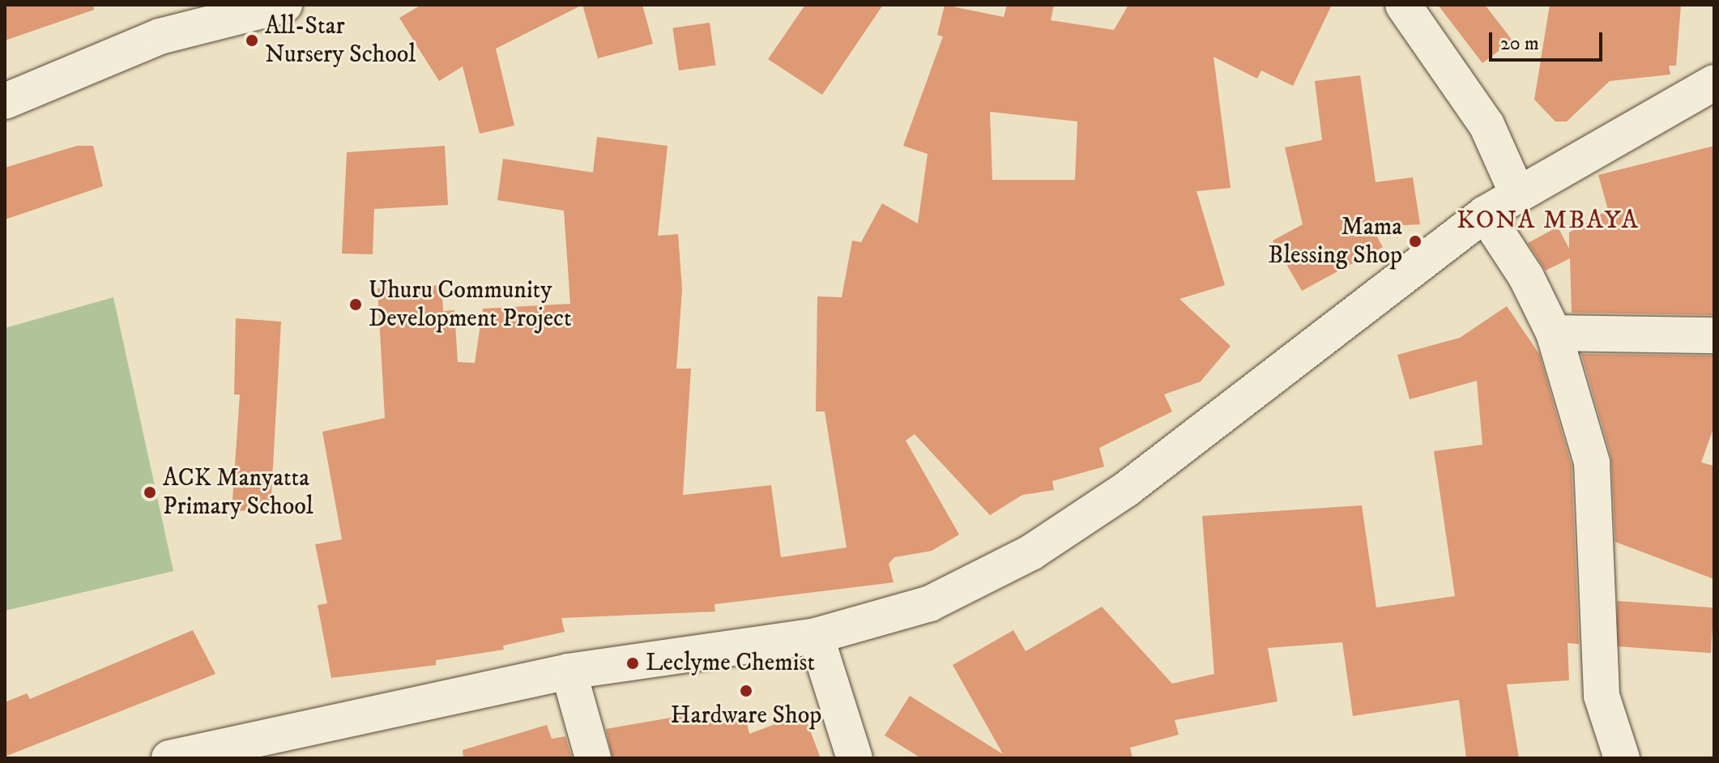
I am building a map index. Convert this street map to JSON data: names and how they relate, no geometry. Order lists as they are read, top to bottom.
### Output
{
  "districts": ["KONA MBAYA"],
  "places": [
    "All-Star Nursery School",
    "Mama Blessing Shop",
    "Uhuru Community Development Project",
    "ACK Manyatta Primary School",
    "Leclyme Chemist",
    "Hardware Shop"
  ],
  "scale_bar": "20 m"
}
